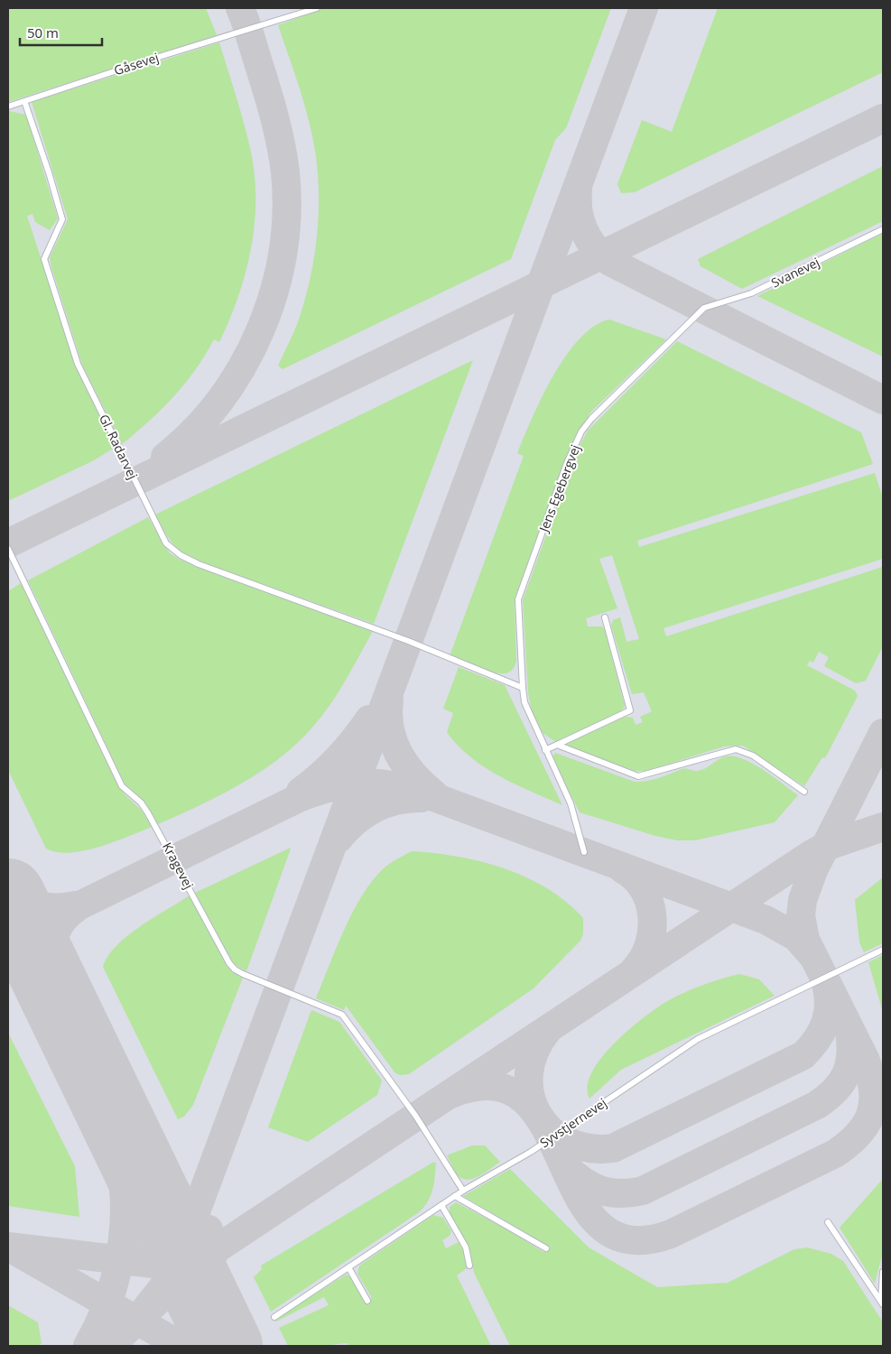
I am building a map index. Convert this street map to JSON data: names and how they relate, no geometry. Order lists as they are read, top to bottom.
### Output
{
  "streets": {
    "lane": [
      "Gåsevej",
      "Svanevej",
      "Gl. Radarvej",
      "Jens Egebergvej",
      "Kragevej",
      "Syvstjernevej"
    ]
  },
  "crossings": [
    ["Gåsevej", "Gl. Radarvej"],
    ["Svanevej", "Jens Egebergvej"],
    ["Gl. Radarvej", "Jens Egebergvej"],
    ["Kragevej", "Syvstjernevej"]
  ],
  "scale_bar": "50 m"
}
